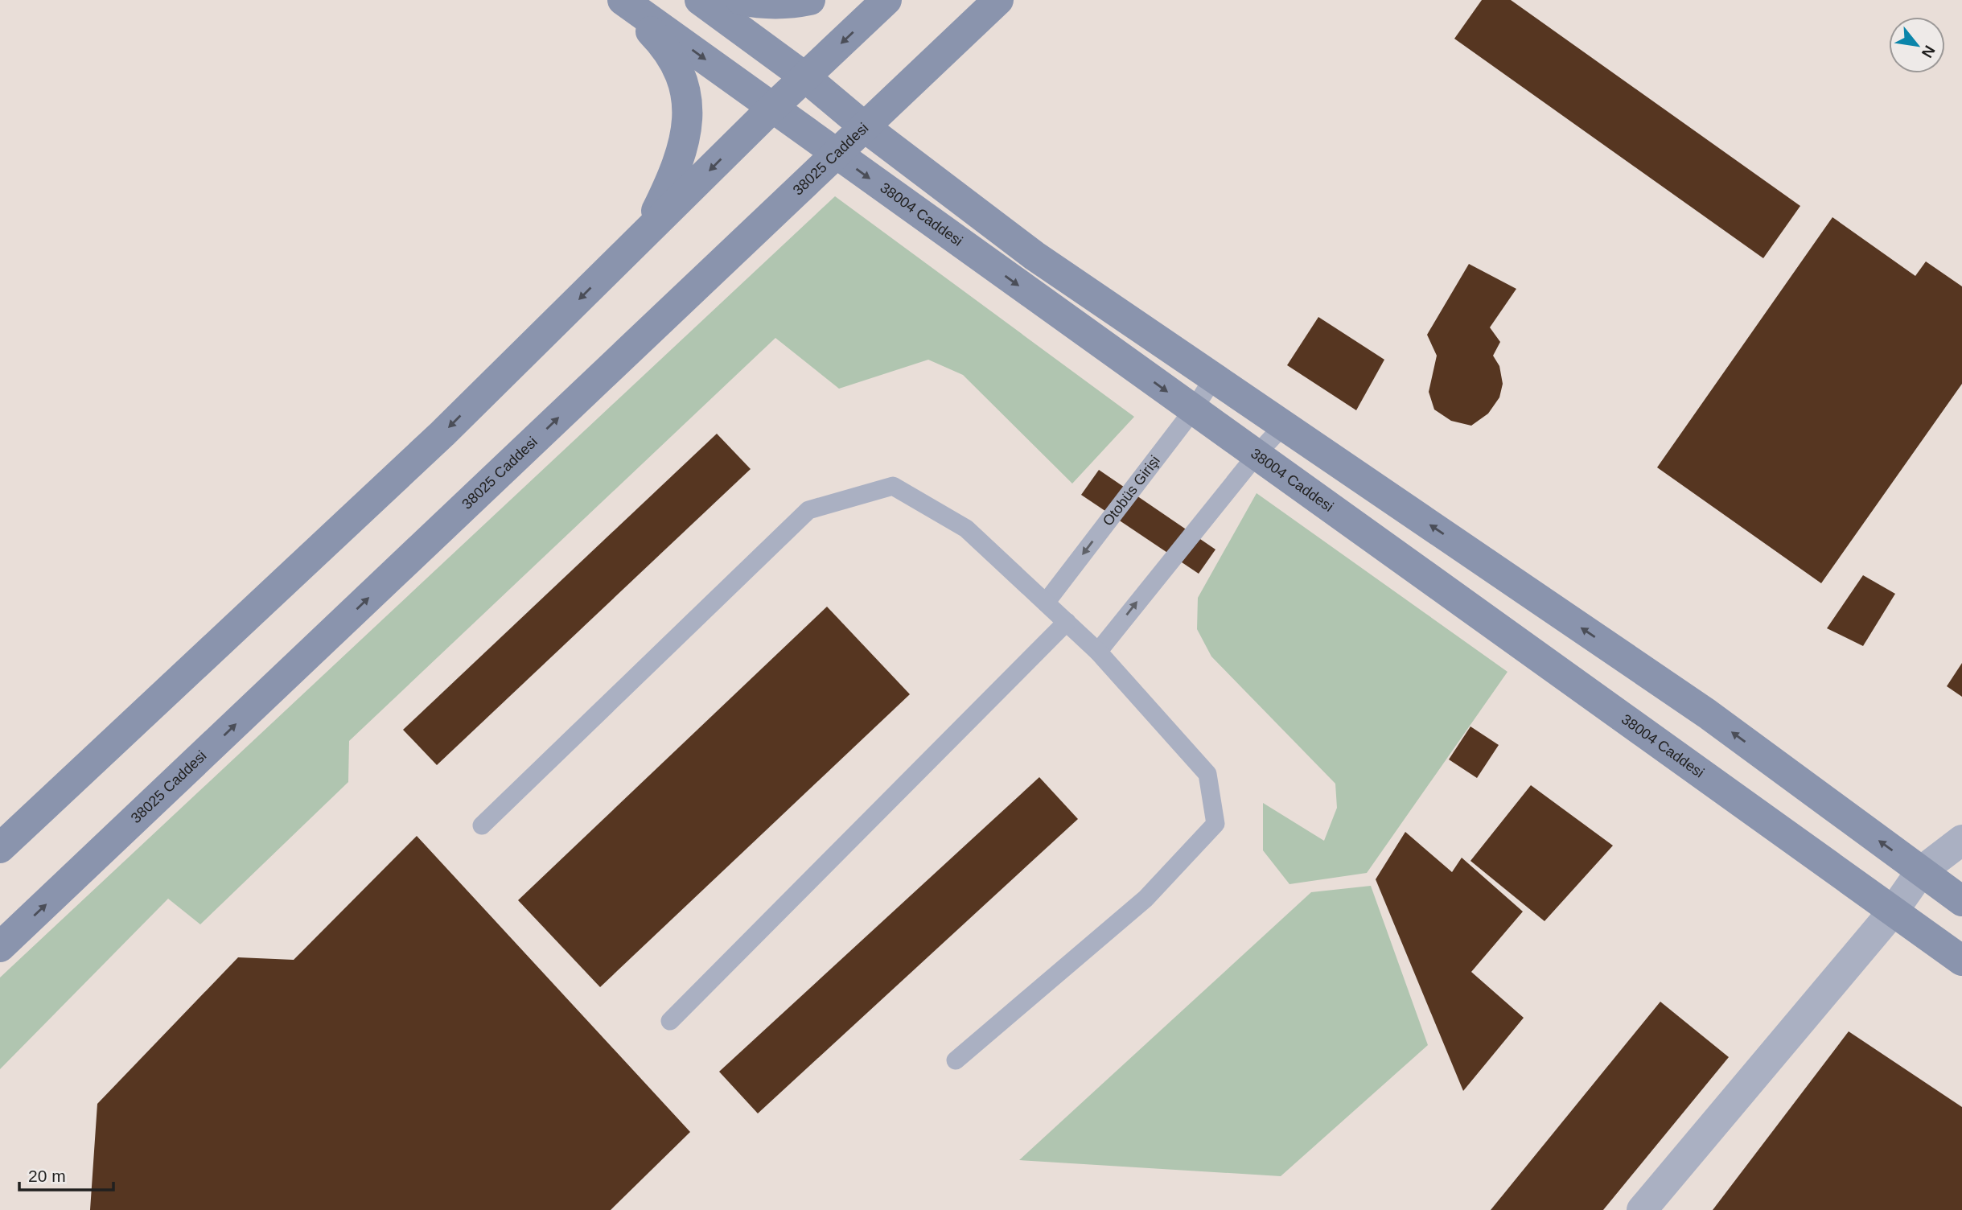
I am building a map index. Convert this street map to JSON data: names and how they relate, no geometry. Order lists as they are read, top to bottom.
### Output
{
  "streets": {
    "street": ["38025 Caddesi", "38004 Caddesi"],
    "lane": ["Otobüs Girişi"]
  },
  "crossings": [
    ["38025 Caddesi", "38004 Caddesi"],
    ["38004 Caddesi", "Otobüs Girişi"]
  ],
  "scale_bar": "20 m",
  "north": "bottom right"
}
